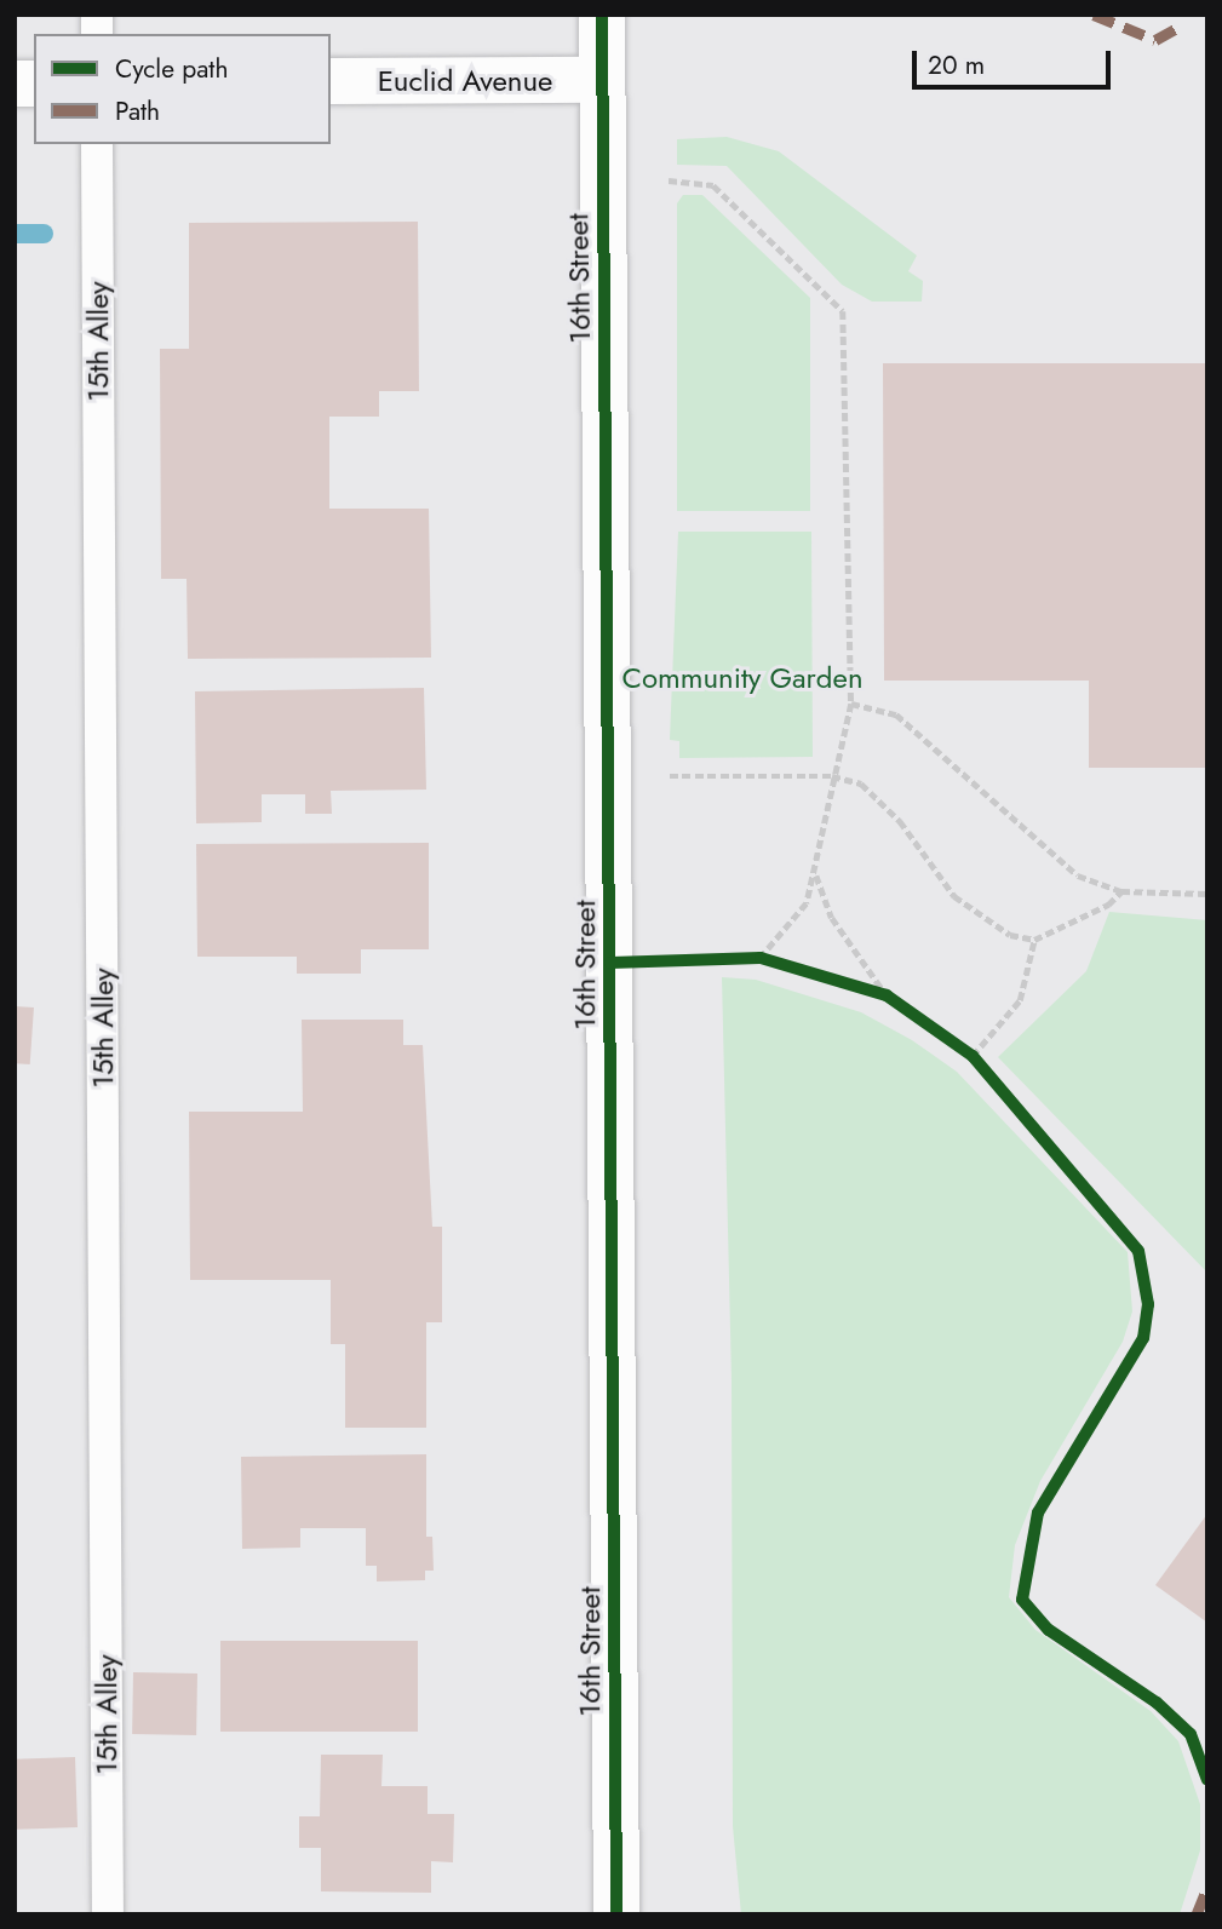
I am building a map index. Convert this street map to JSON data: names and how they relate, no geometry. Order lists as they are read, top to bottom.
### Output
{
  "streets": {
    "street": ["Euclid Avenue", "16th Street"],
    "lane": ["15th Alley"]
  },
  "crossings": [
    ["Euclid Avenue", "16th Street"]
  ],
  "parks": ["Community Garden"],
  "legend": ["Cycle path", "Path"],
  "scale_bar": "20 m"
}
